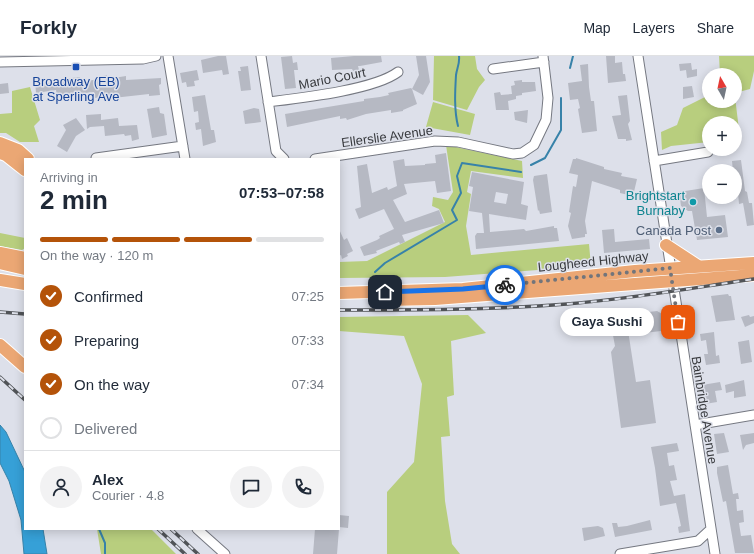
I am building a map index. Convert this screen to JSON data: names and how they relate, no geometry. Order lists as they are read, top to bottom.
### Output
{
  "streets": {
    "main road": ["Lougheed Highway"],
    "street": ["Mario Court", "Ellerslie Avenue", "Bainbridge Avenue"]
  },
  "crossings": [
    ["Lougheed Highway", "Bainbridge Avenue"]
  ],
  "places": {
    "transit": ["Broadway (EB) at Sperling Ave"],
    "other": ["Brightstart Burnaby", "Canada Post", "Gaya Sushi"]
  },
  "north": "top",
  "page": {
    "header": "Forkly",
    "nav": ["Map", "Layers", "Share"],
    "map_buttons": ["+", "−"],
    "heading": ["2 min", "Arriving in", "07:53–07:58"],
    "panel": ["Alex", "Courier · 4.8"],
    "bar": "On the way · 120 m",
    "list": [
      ["Confirmed", "07:25"],
      ["Preparing", "07:33"],
      ["On the way", "07:34"],
      "Delivered"
    ],
    "bubble": "Gaya Sushi"
  }
}
